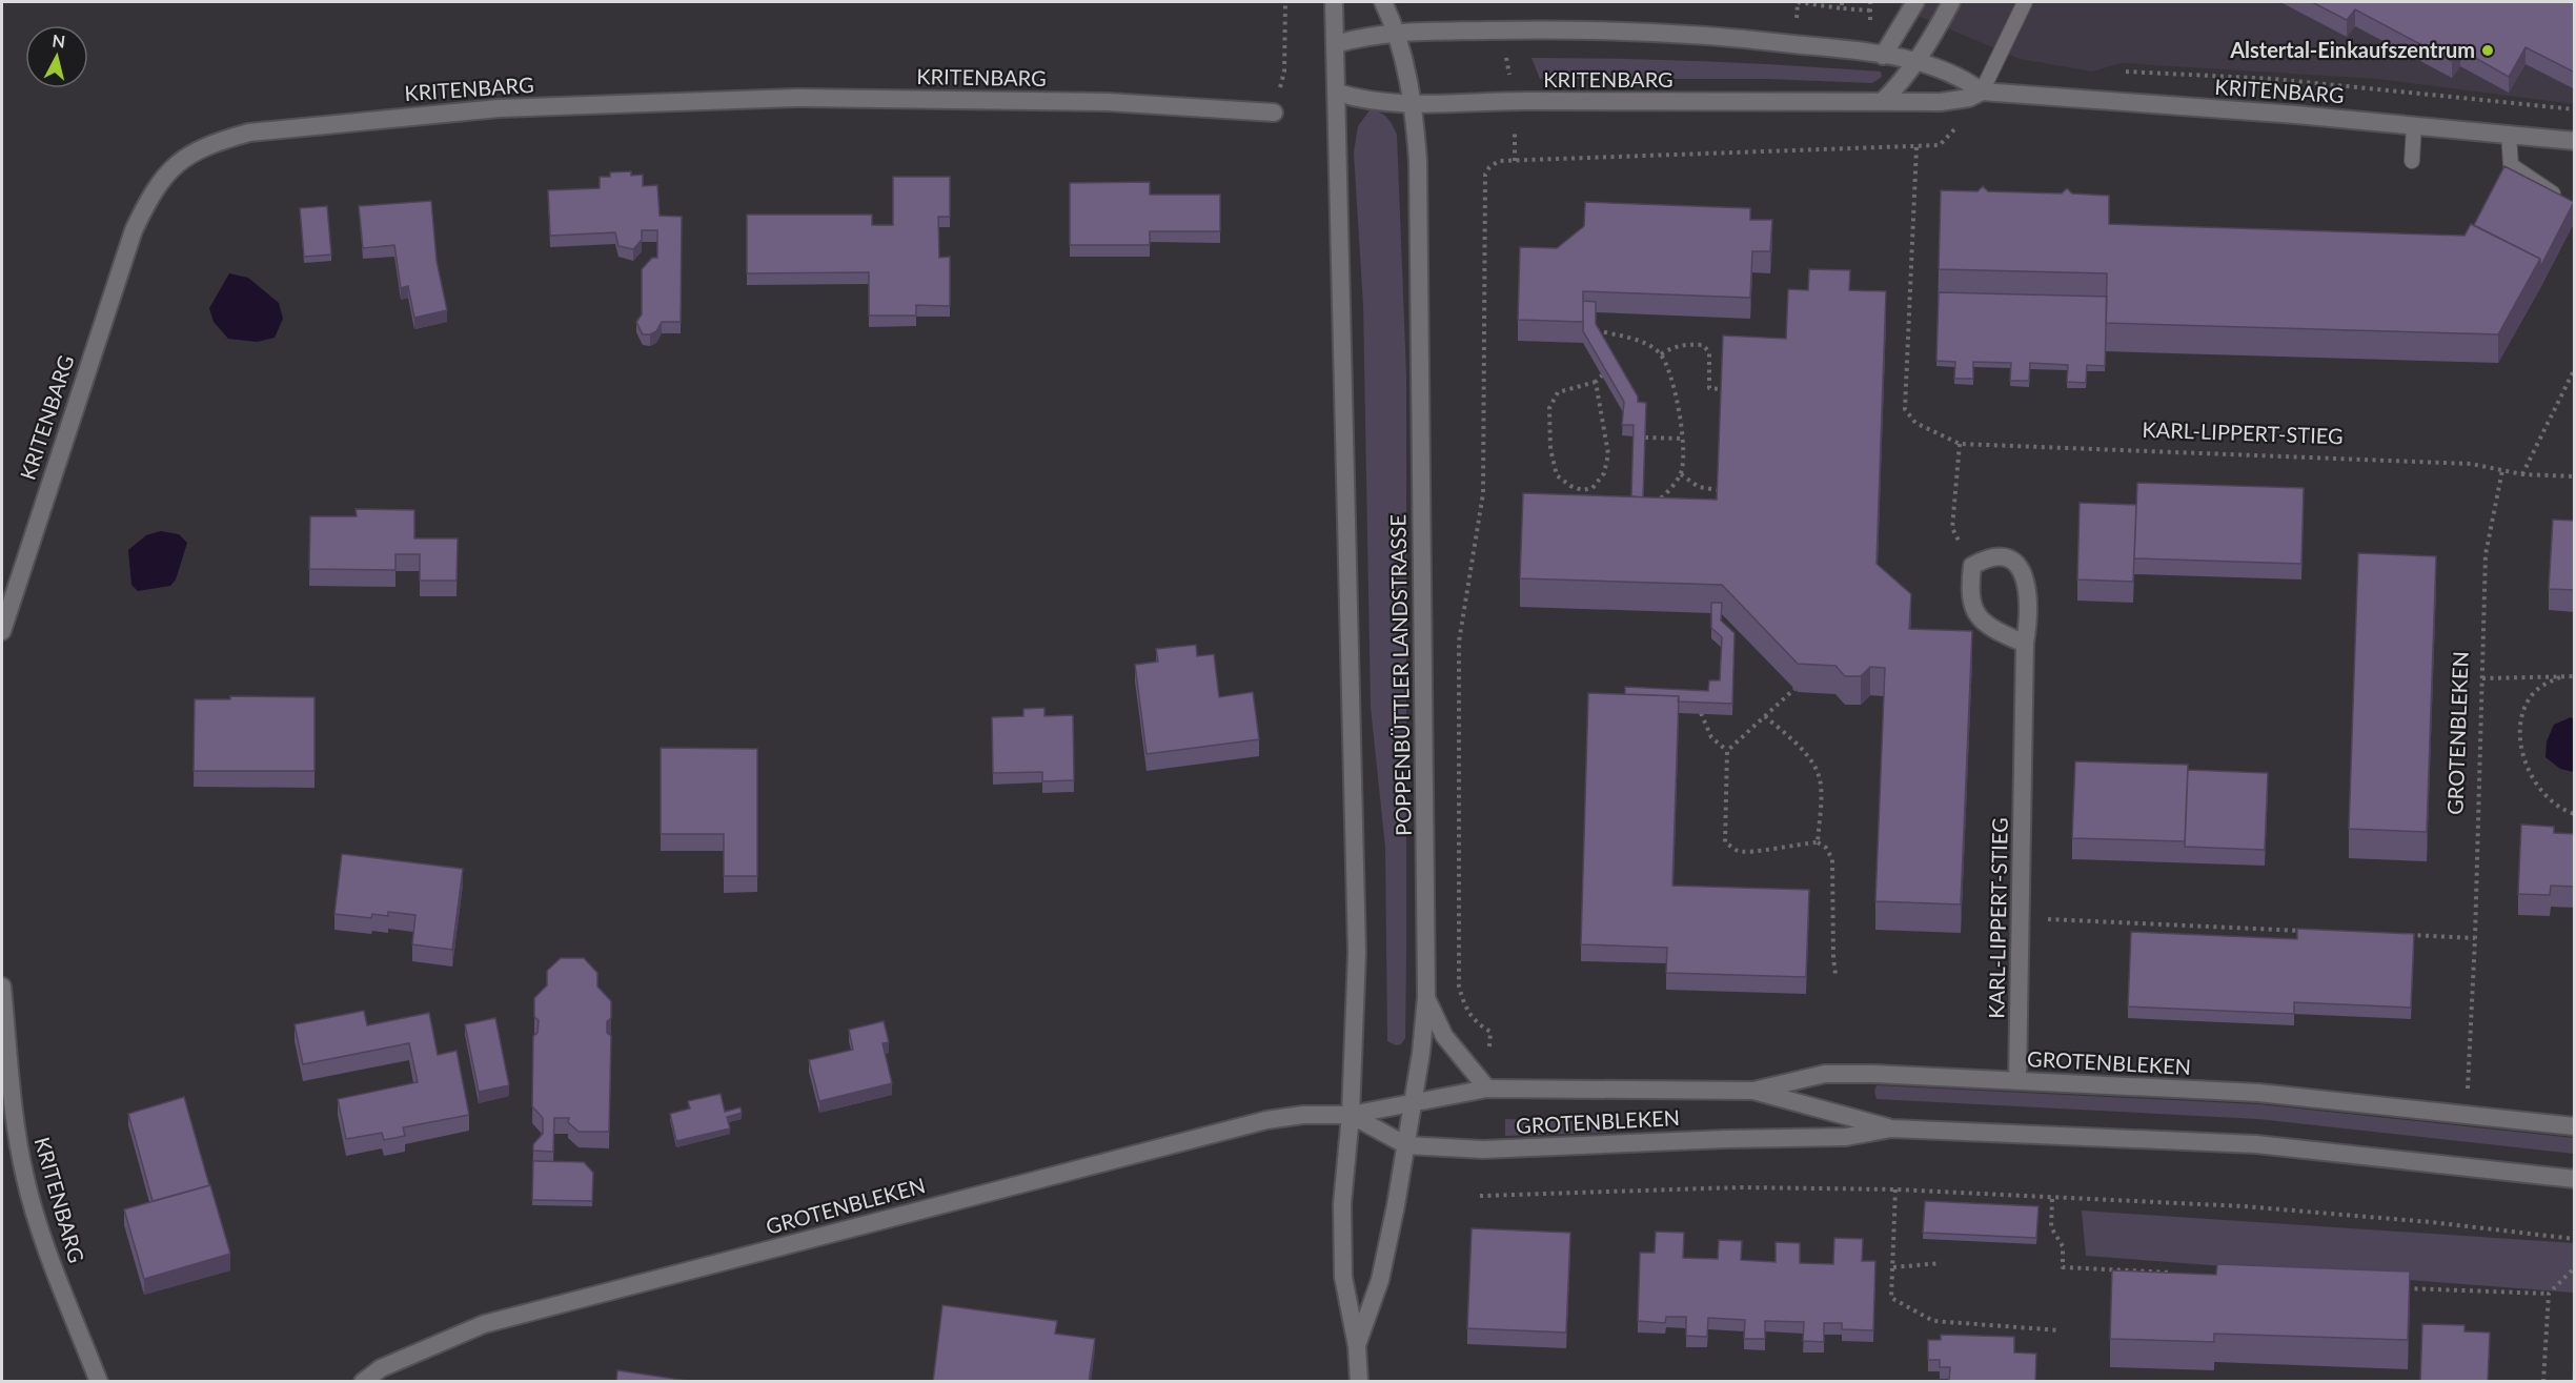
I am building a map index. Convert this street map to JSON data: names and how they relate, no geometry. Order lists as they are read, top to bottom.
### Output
{
  "streets": {
    "street": [
      "KRITENBARG",
      "KARL-LIPPERT-STIEG",
      "POPPENBÜTTLER LANDSTRASSE",
      "GROTENBLEKEN"
    ]
  },
  "crossings": [
    ["KRITENBARG", "POPPENBÜTTLER LANDSTRASSE"],
    ["KARL-LIPPERT-STIEG", "GROTENBLEKEN"],
    ["POPPENBÜTTLER LANDSTRASSE", "GROTENBLEKEN"]
  ],
  "places": ["Alstertal-Einkaufszentrum"],
  "north": "top"
}
